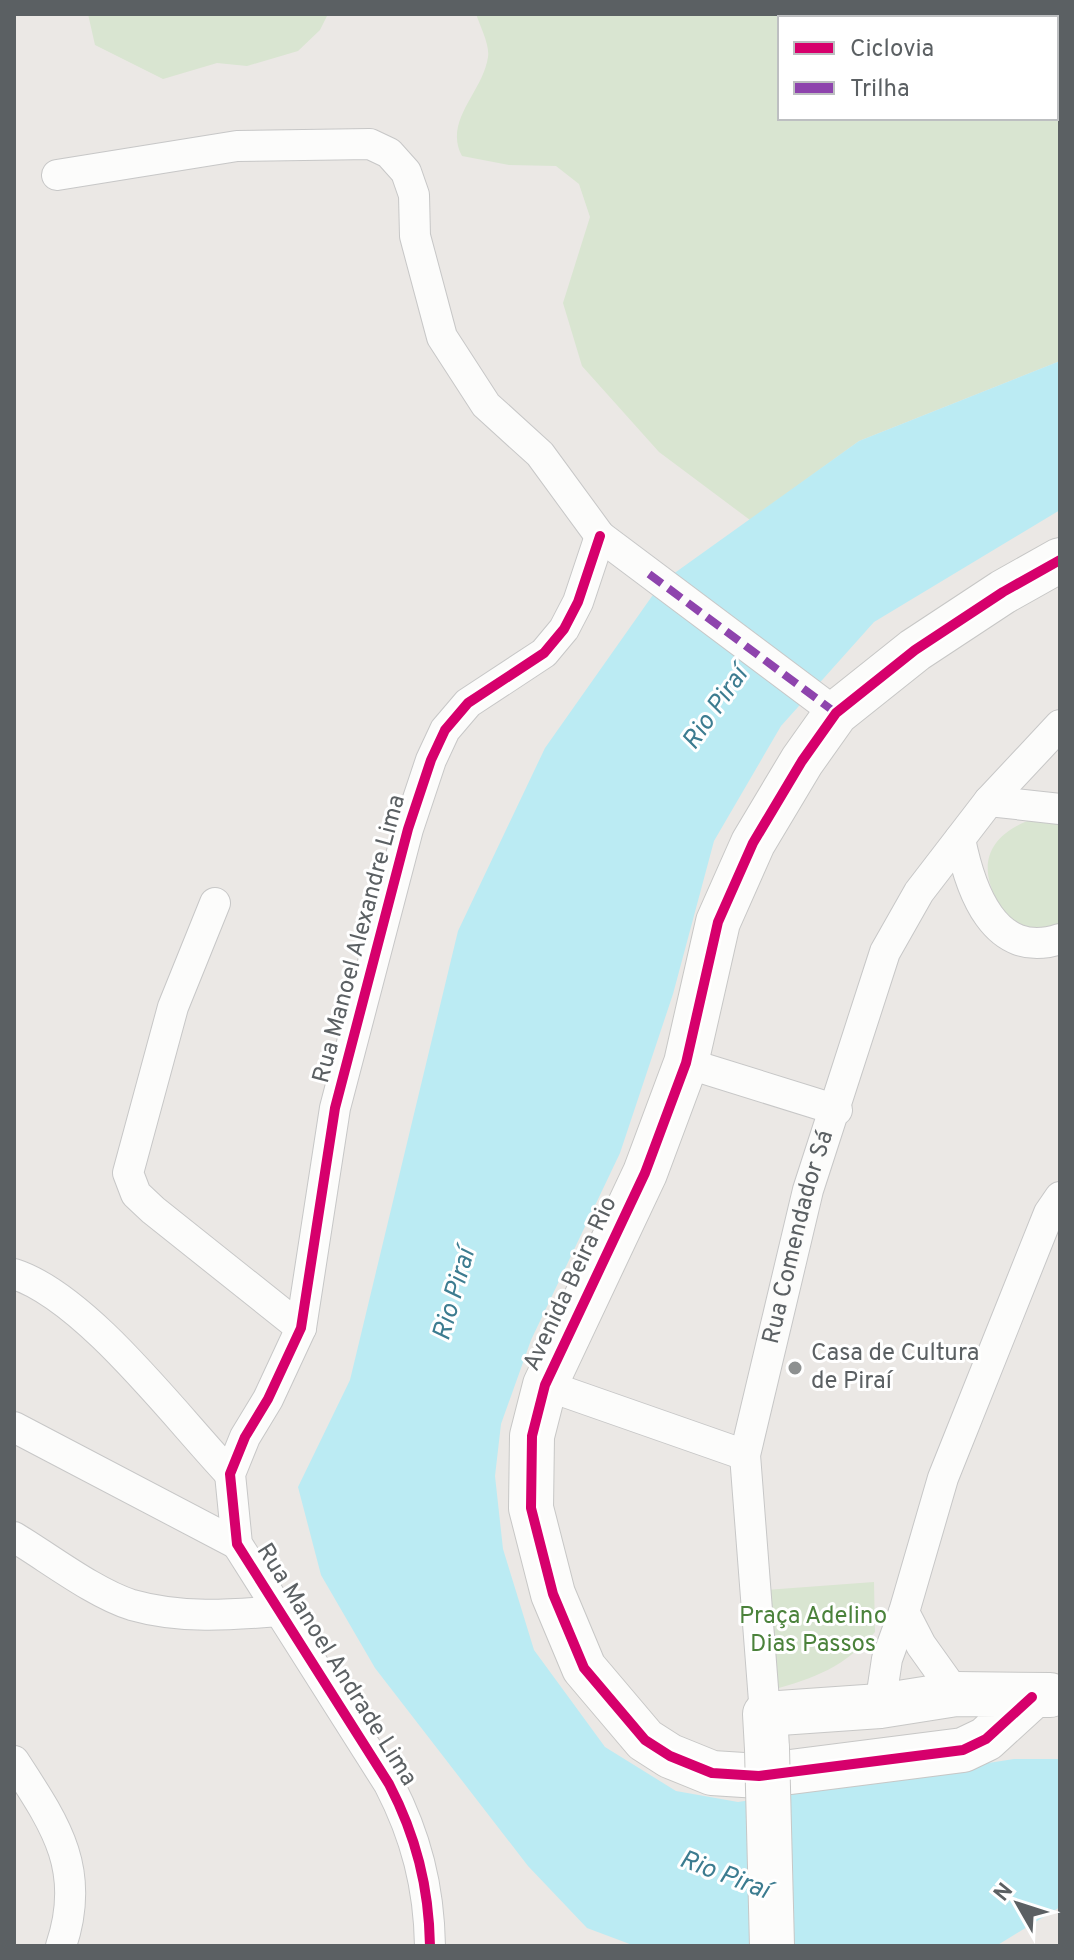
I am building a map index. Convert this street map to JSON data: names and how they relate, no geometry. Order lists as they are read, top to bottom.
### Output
{
  "streets": {
    "street": [
      "Rua Manoel Alexandre Lima",
      "Rua Comendador Sá",
      "Avenida Beira Rio",
      "Rua Manoel Andrade Lima"
    ]
  },
  "crossings": [
    ["Rua Manoel Alexandre Lima", "Rua Manoel Andrade Lima"]
  ],
  "water": ["Rio Piraí"],
  "parks": ["Praça Adelino Dias Passos"],
  "places": ["Casa de Cultura de Piraí"],
  "legend": ["Ciclovia", "Trilha"],
  "north": "top left"
}
